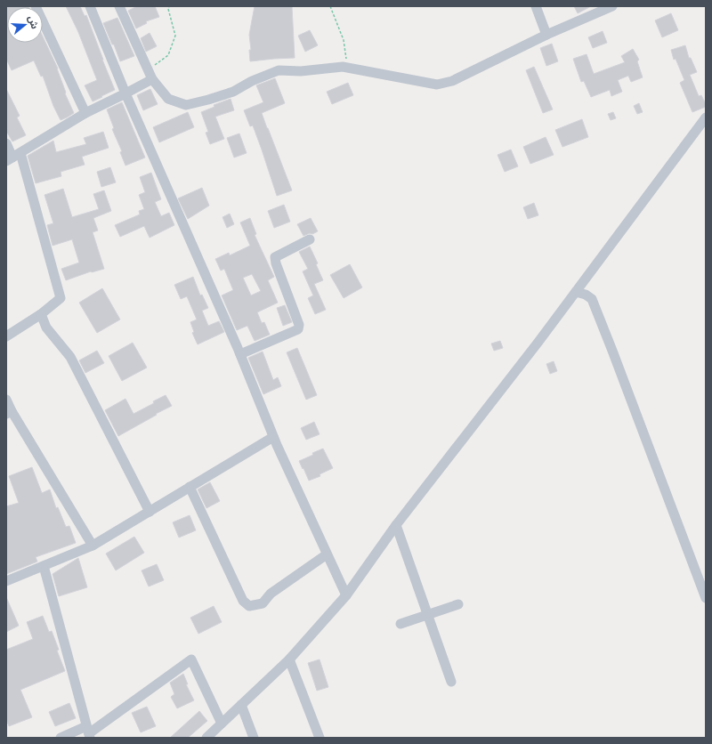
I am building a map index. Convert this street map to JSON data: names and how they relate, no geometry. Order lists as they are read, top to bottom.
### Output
{
  "north": "right"
}
